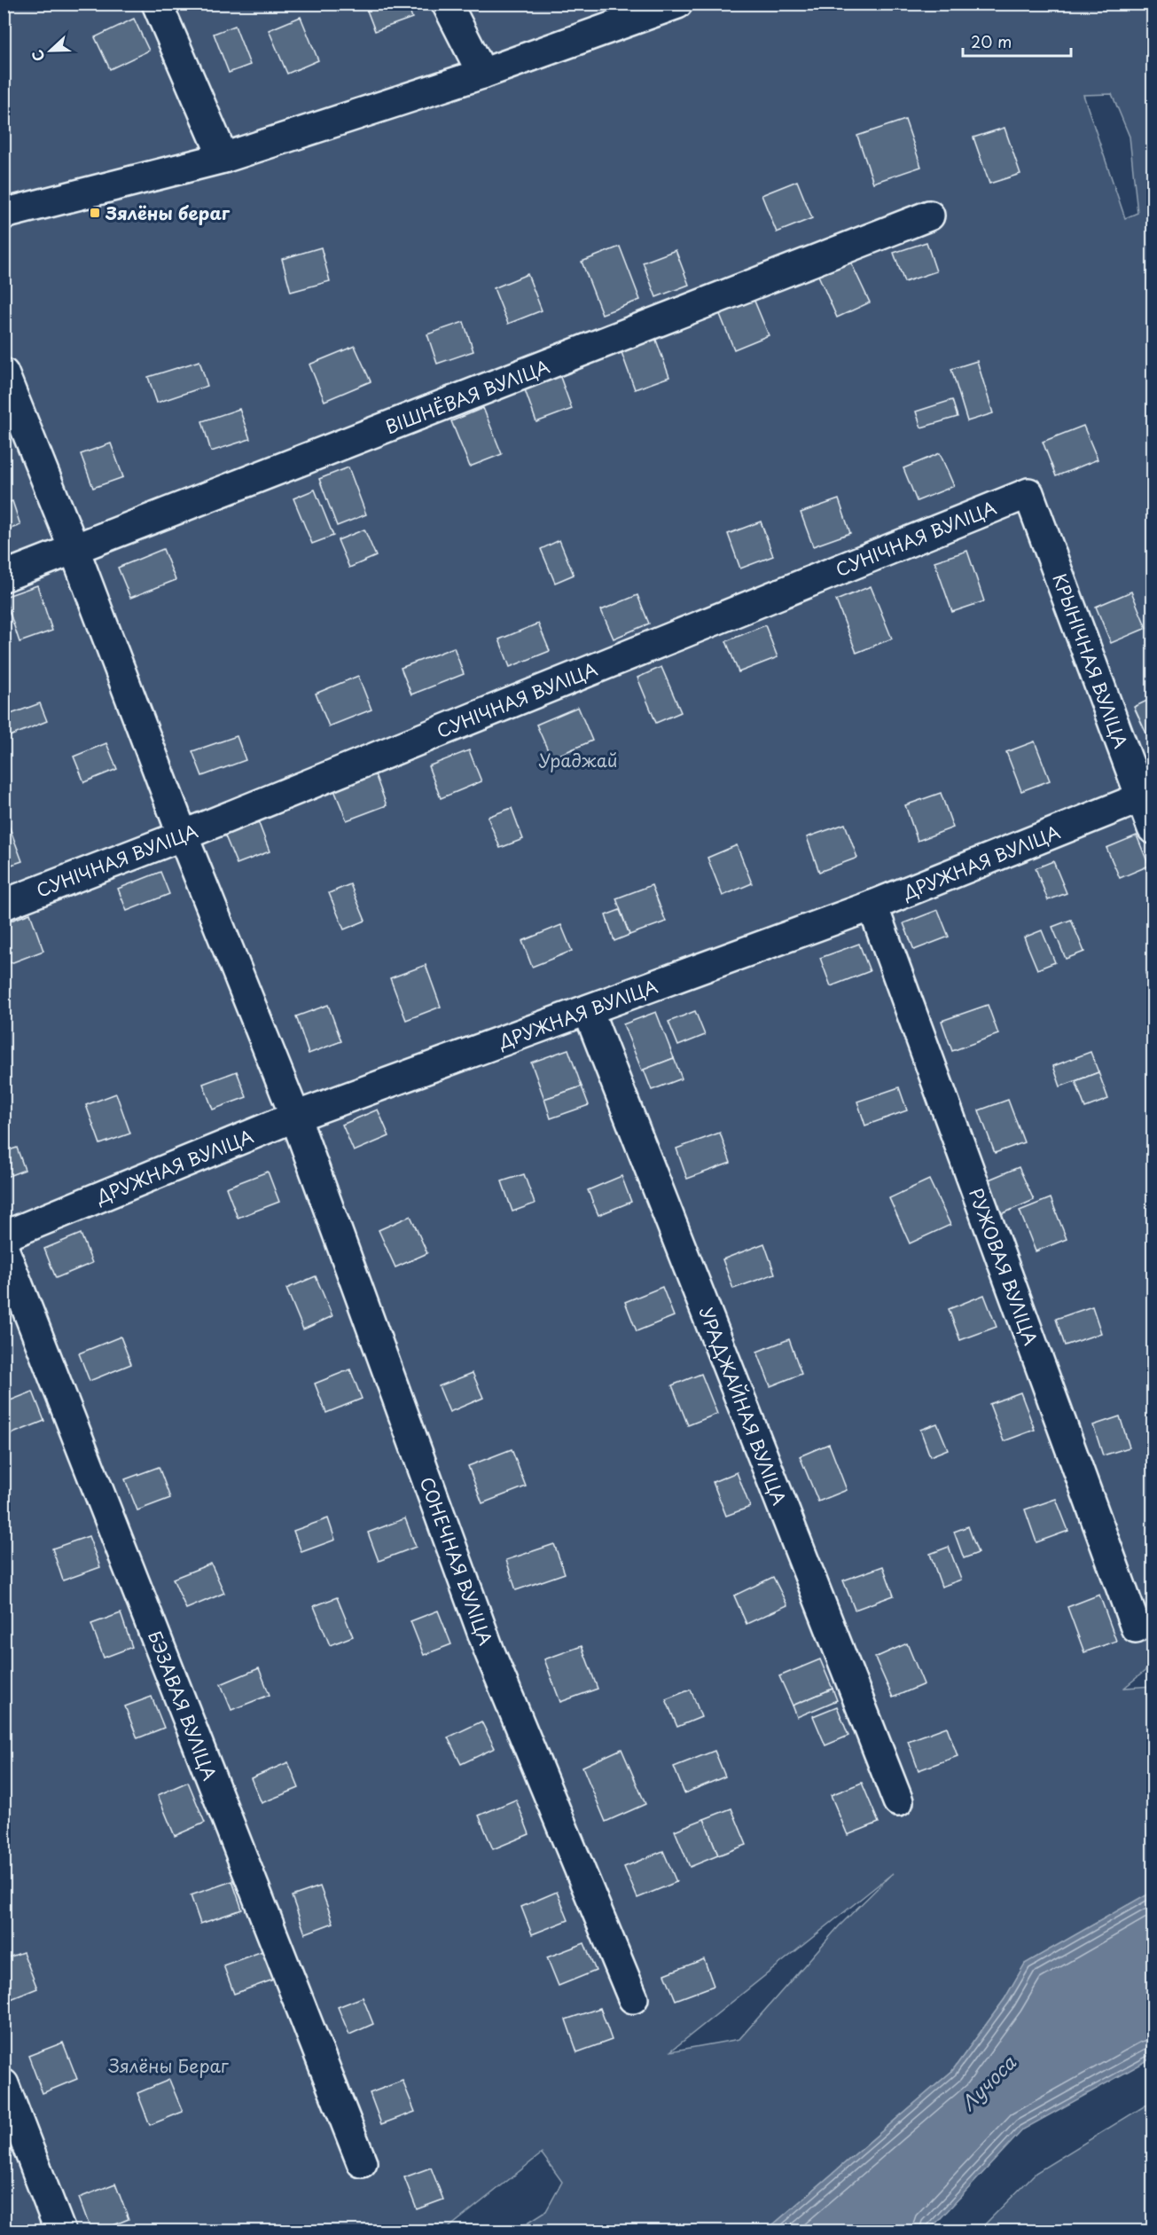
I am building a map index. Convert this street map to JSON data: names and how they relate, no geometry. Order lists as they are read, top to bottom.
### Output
{
  "streets": {
    "street": [
      "ВІШНЁВАЯ ВУЛІЦА",
      "СУНІЧНАЯ ВУЛІЦА",
      "КРЫНІЧНАЯ ВУЛІЦА",
      "ДРУЖНАЯ ВУЛІЦА",
      "РУЖОВАЯ ВУЛІЦА",
      "УРАДЖАЙНАЯ ВУЛІЦА",
      "СОНЕЧНАЯ ВУЛІЦА",
      "БЭЗАВАЯ ВУЛІЦА"
    ]
  },
  "crossings": [
    ["ВІШНЁВАЯ ВУЛІЦА", "СОНЕЧНАЯ ВУЛІЦА"],
    ["СУНІЧНАЯ ВУЛІЦА", "КРЫНІЧНАЯ ВУЛІЦА"],
    ["СУНІЧНАЯ ВУЛІЦА", "СОНЕЧНАЯ ВУЛІЦА"],
    ["КРЫНІЧНАЯ ВУЛІЦА", "ДРУЖНАЯ ВУЛІЦА"],
    ["ДРУЖНАЯ ВУЛІЦА", "РУЖОВАЯ ВУЛІЦА"],
    ["ДРУЖНАЯ ВУЛІЦА", "УРАДЖАЙНАЯ ВУЛІЦА"],
    ["ДРУЖНАЯ ВУЛІЦА", "СОНЕЧНАЯ ВУЛІЦА"]
  ],
  "water": ["Лучоса"],
  "parks": ["Ураджай", "Зялёны Бераг"],
  "places": {
    "transit": ["Зялёны бераг"]
  },
  "scale_bar": "20 m",
  "north": "left"
}
